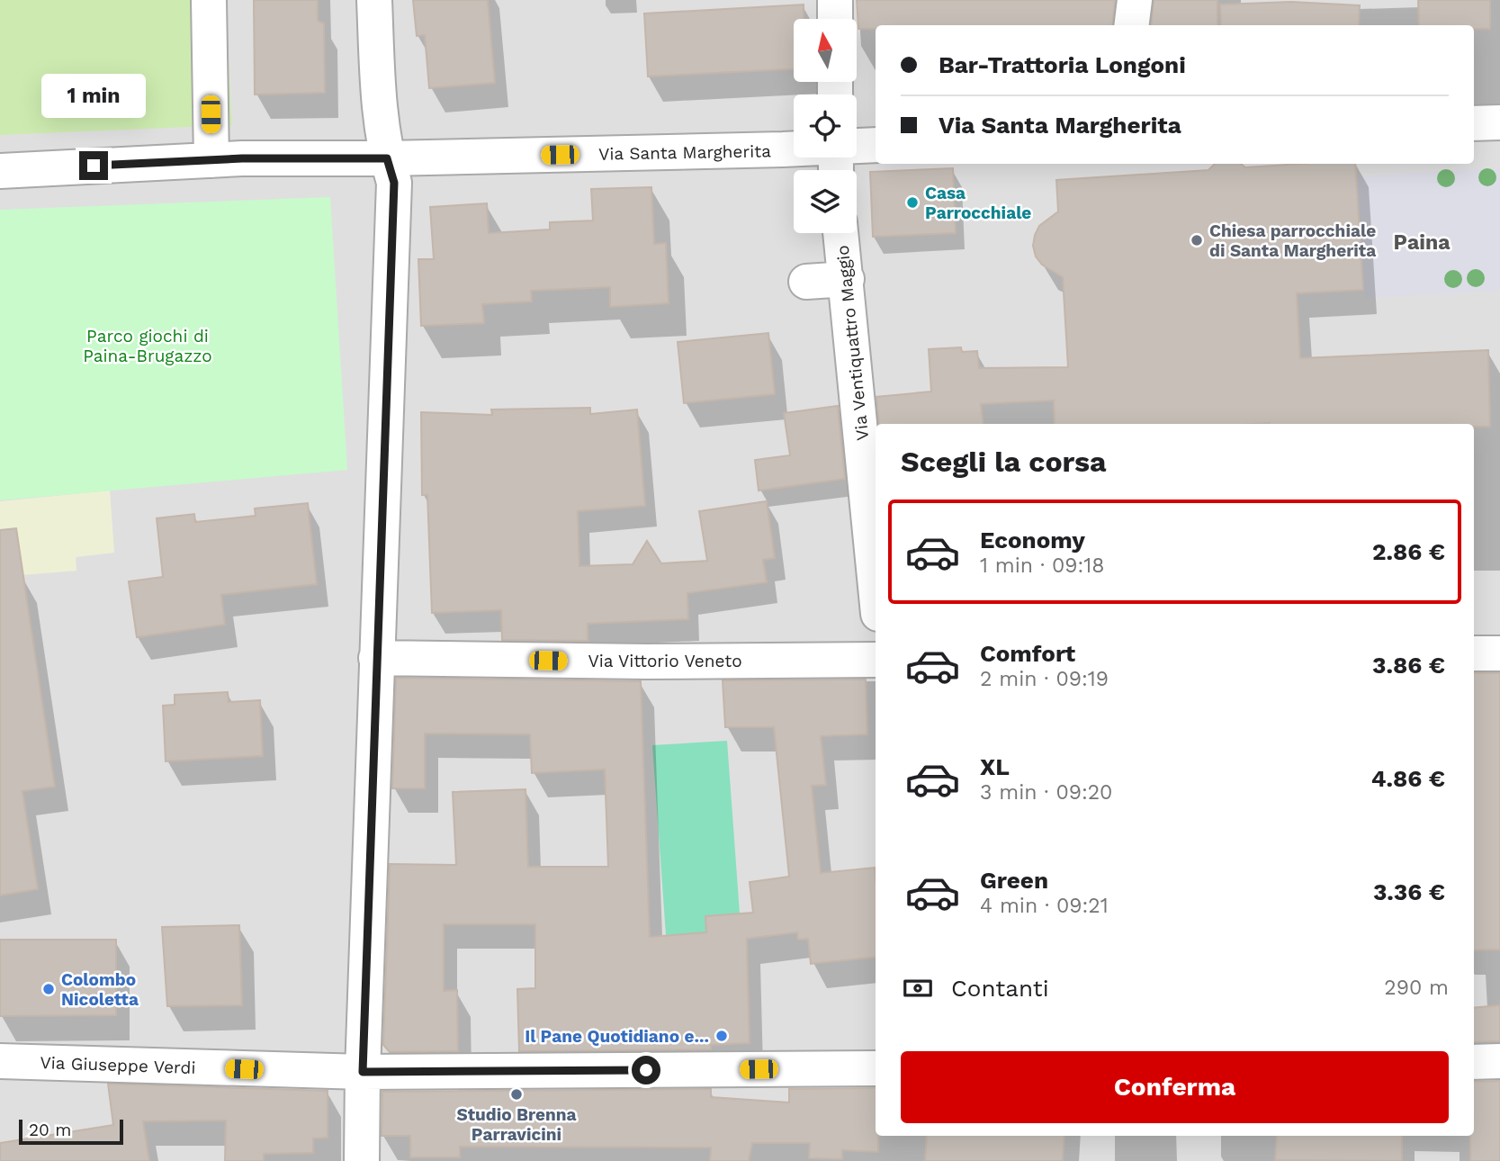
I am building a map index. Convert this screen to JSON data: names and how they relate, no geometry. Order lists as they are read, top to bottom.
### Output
{
  "streets": {
    "street": [
      "Via Santa Margherita",
      "Via Ventiquattro Maggio",
      "Via Vittorio Veneto",
      "Via Giuseppe Verdi"
    ]
  },
  "districts": ["Paina"],
  "parks": ["Parco giochi di Paina-Brugazzo"],
  "places": [
    "Casa Parrocchiale",
    "Chiesa parrocchiale di Santa Margherita",
    "Colombo Nicoletta",
    "Il Pane Quotidiano e...",
    "Studio Brenna Parravicini"
  ],
  "scale_bar": "20 m",
  "north": "top",
  "page": {
    "banner": ["Bar-Trattoria Longoni", "Via Santa Margherita"],
    "bubble": "1 min",
    "heading": "Scegli la corsa",
    "list": [
      {
        "name": "Economy",
        "note": "1 min · 09:18",
        "value": "2.86 €"
      },
      {
        "name": "Comfort",
        "note": "2 min · 09:19",
        "value": "3.86 €"
      },
      {
        "name": "XL",
        "note": "3 min · 09:20",
        "value": "4.86 €"
      },
      {
        "name": "Green",
        "note": "4 min · 09:21",
        "value": "3.36 €"
      }
    ],
    "pay": ["Contanti", "290 m"],
    "buttons": "Conferma",
    "scale": "20 m"
  }
}
